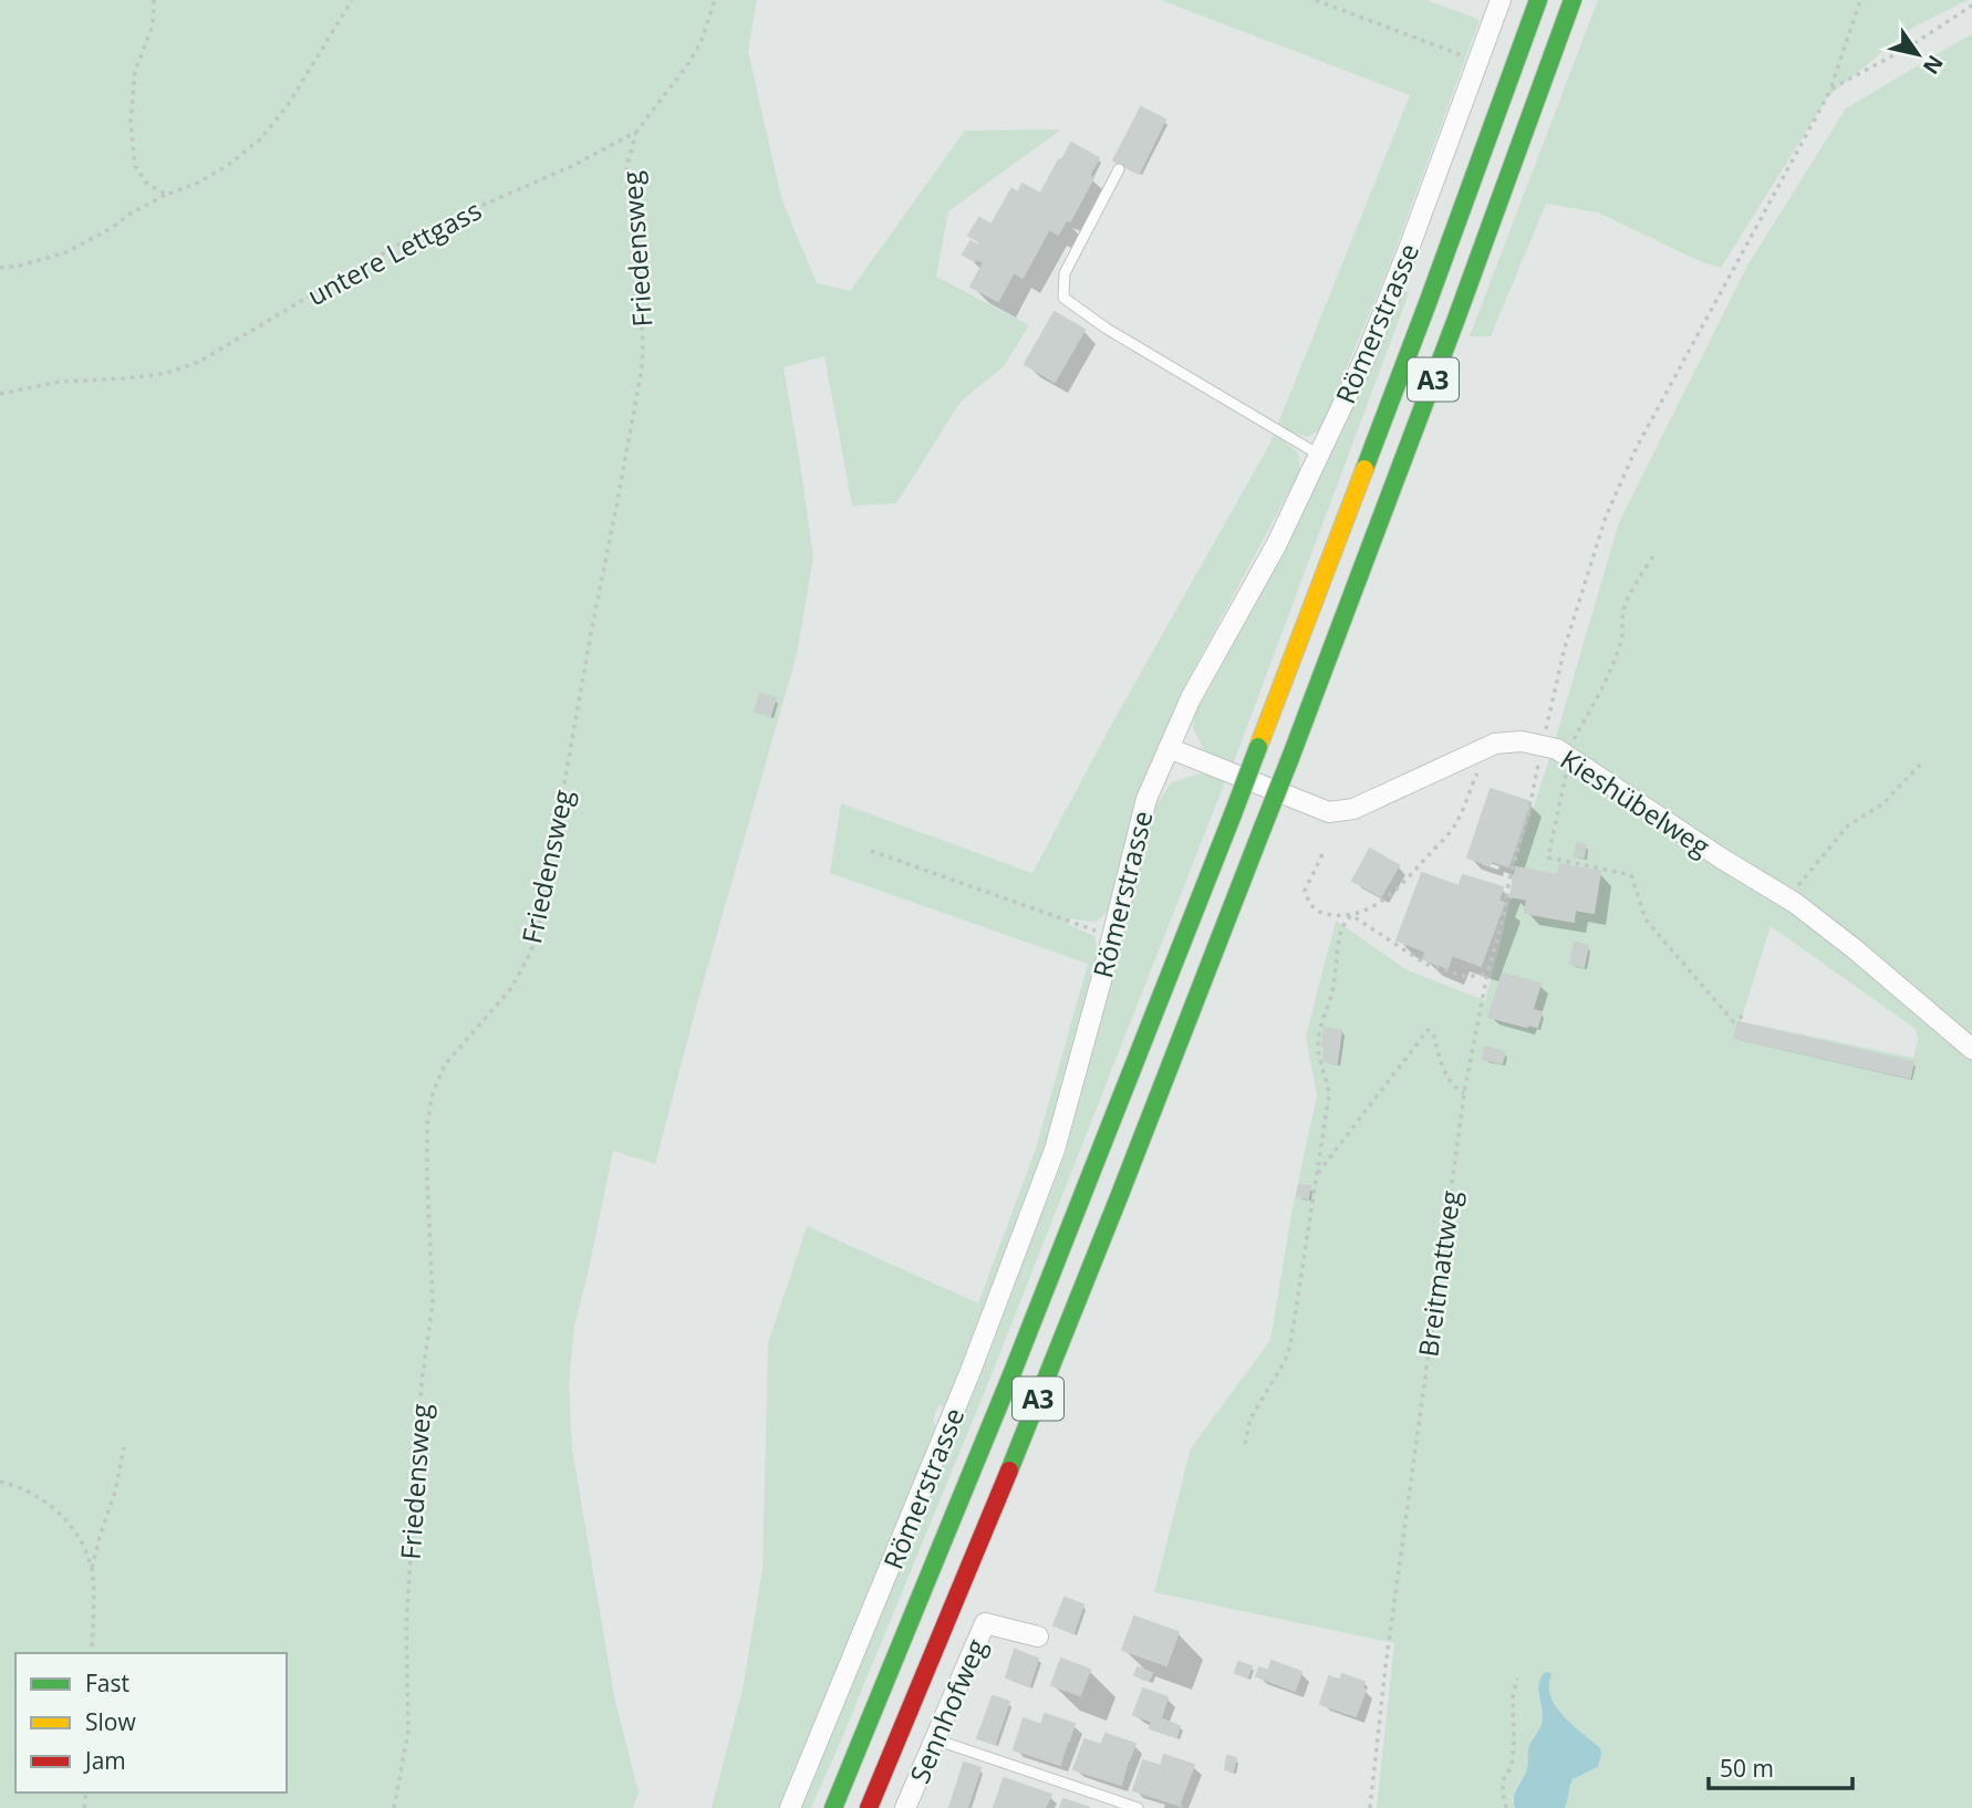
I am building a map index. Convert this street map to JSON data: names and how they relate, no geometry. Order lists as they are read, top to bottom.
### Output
{
  "streets": {
    "highway": ["A3"],
    "street": ["Römerstrasse", "Kieshübelweg", "Sennhofweg"],
    "path": ["Friedensweg", "untere Lettgass", "Breitmattweg"]
  },
  "crossings": [
    ["Friedensweg", "untere Lettgass"],
    ["Römerstrasse", "Kieshübelweg"],
    ["Kieshübelweg", "Breitmattweg"]
  ],
  "legend": ["Fast", "Slow", "Jam"],
  "scale_bar": "50 m",
  "north": "bottom right"
}
